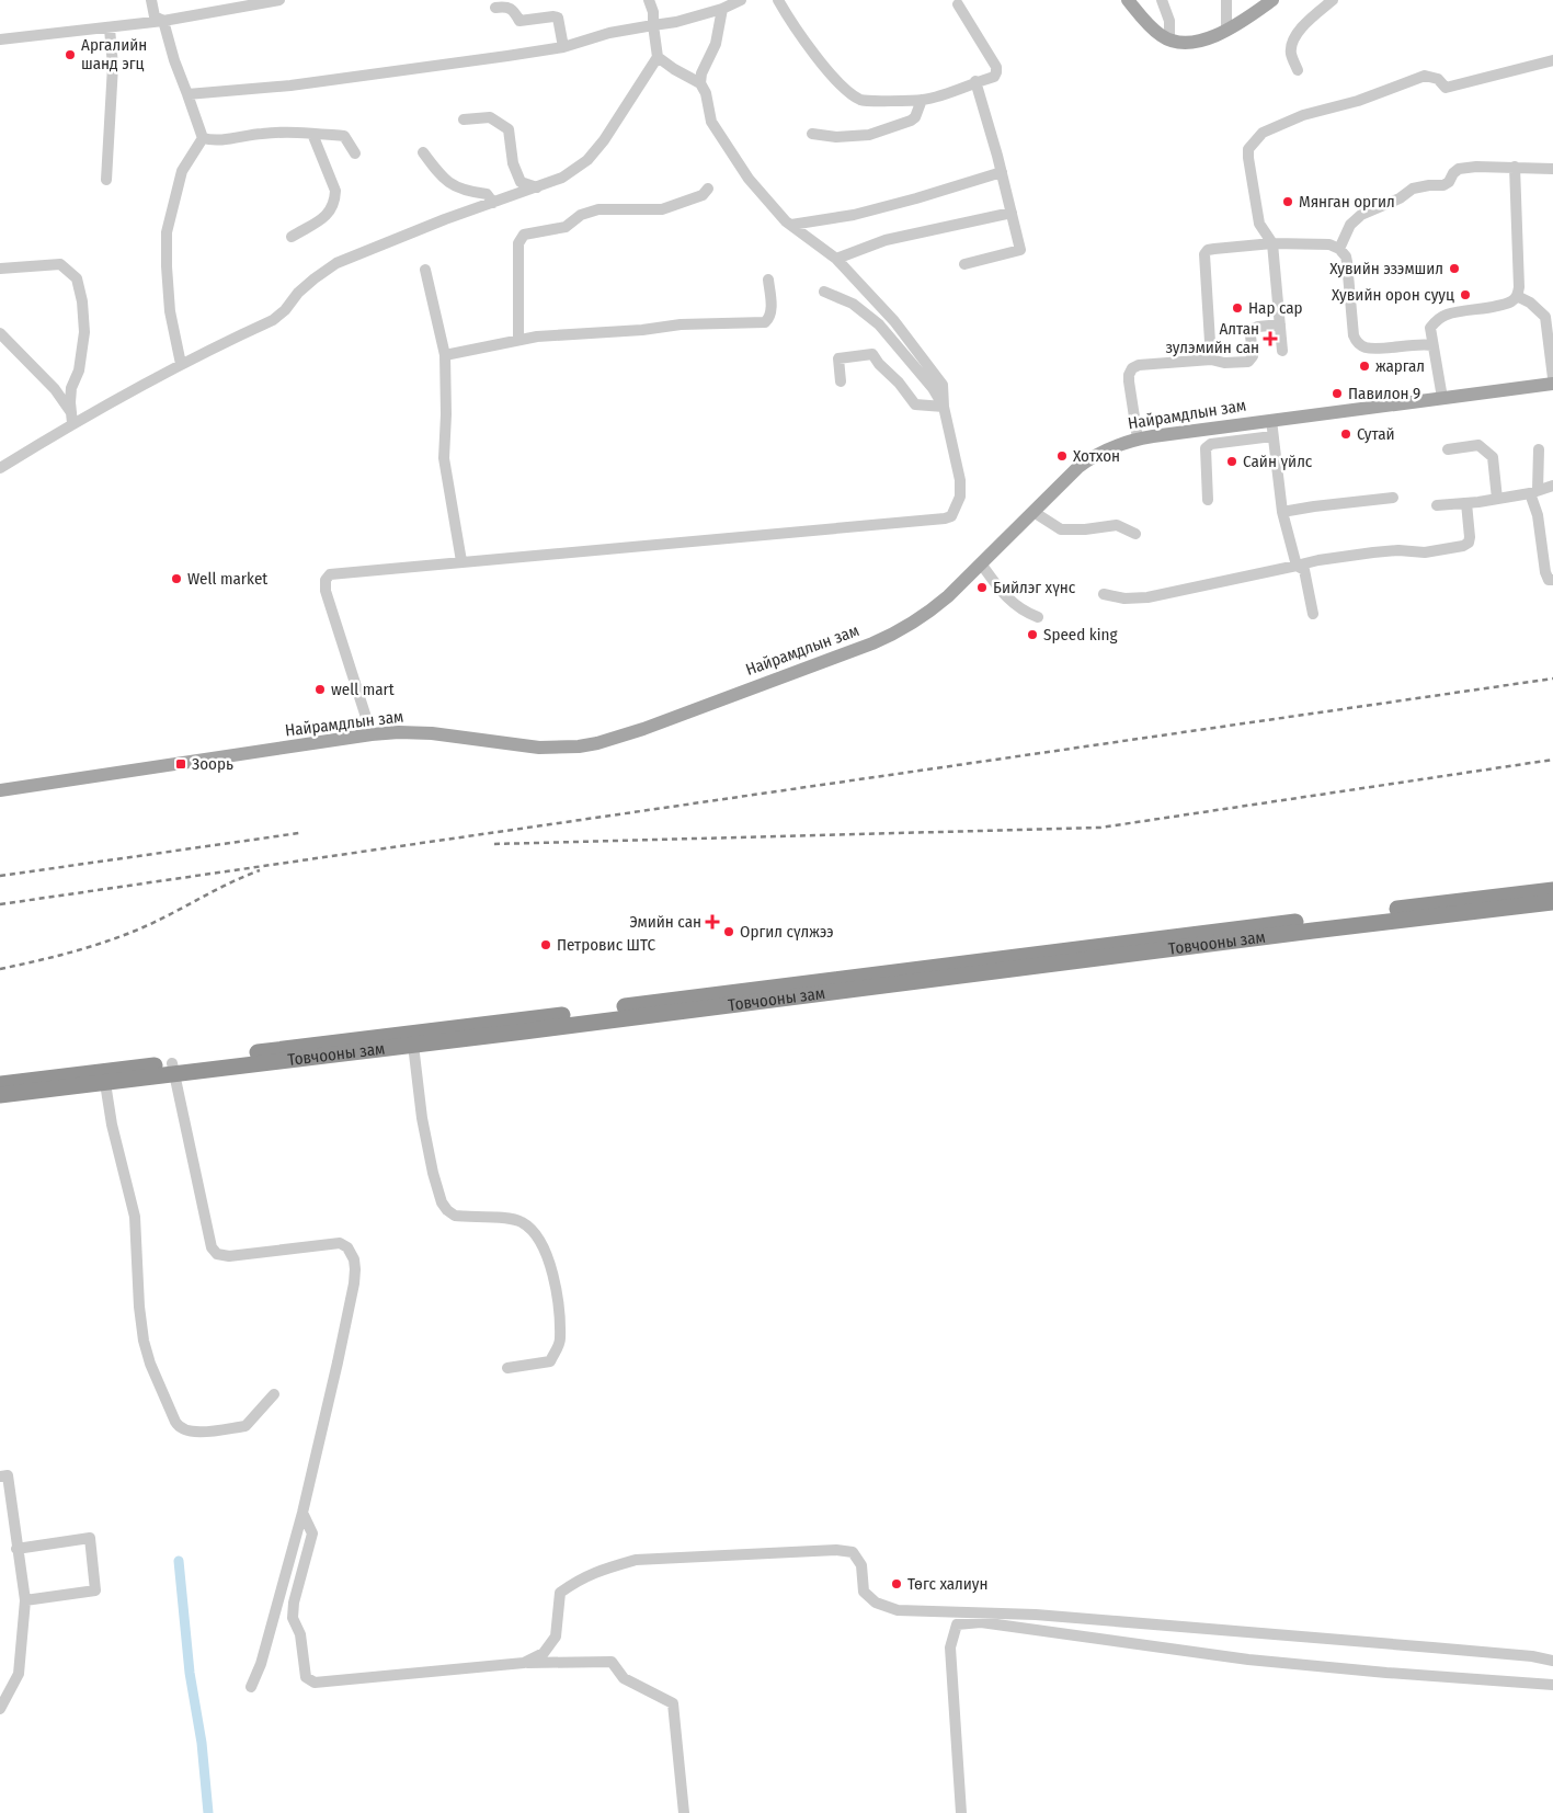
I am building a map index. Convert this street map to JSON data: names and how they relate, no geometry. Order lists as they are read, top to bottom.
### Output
{
  "streets": {
    "highway": ["Товчооны зам"],
    "main road": ["Найрамдлын зам"]
  },
  "places": {
    "other": [
      "Аргалийн шанд эгц",
      "Мянган оргил",
      "Хувийн эзэмшил",
      "Хувийн орон сууц",
      "Нар сар",
      "жаргал",
      "Павилон 9",
      "Сутай",
      "Хотхон",
      "Сайн үйлс",
      "Well market",
      "Бийлэг хүнс",
      "Speed king",
      "well mart",
      "Оргил сүлжээ",
      "Петровис ШТС",
      "Төгс халиун"
    ],
    "health": ["Алтан зулэмийн сан", "Эмийн сан"],
    "transit": ["Зоорь"]
  }
}
